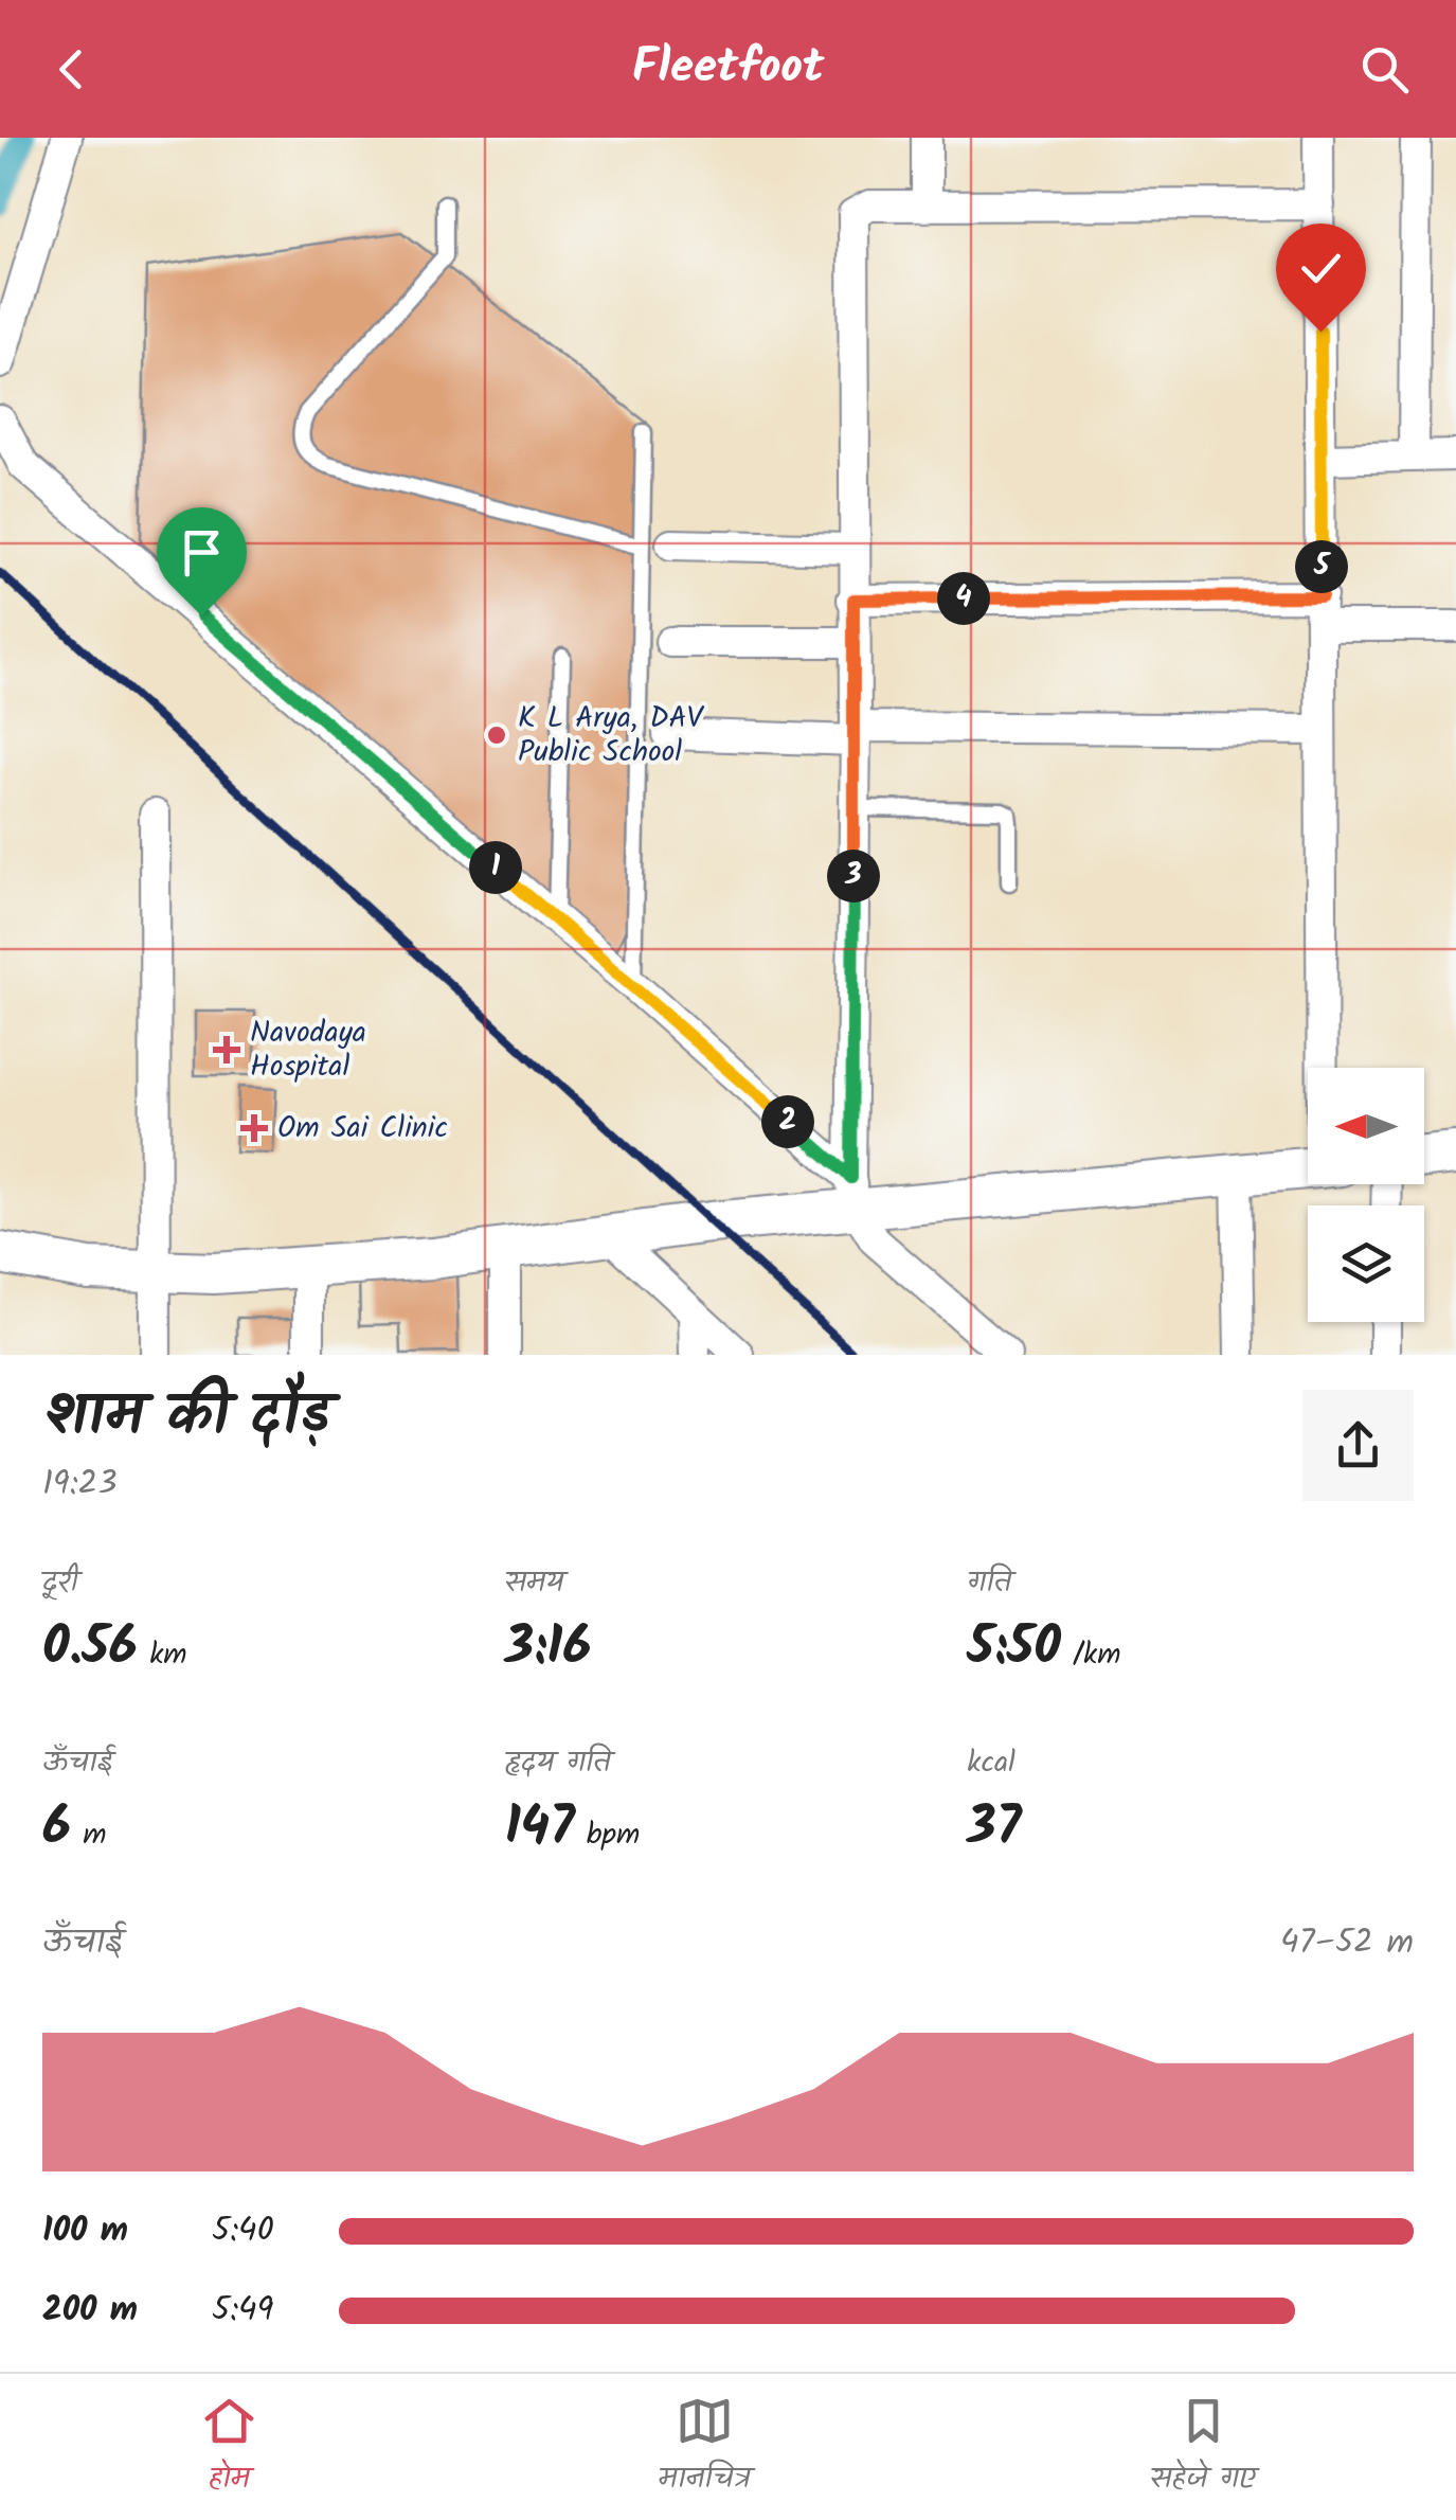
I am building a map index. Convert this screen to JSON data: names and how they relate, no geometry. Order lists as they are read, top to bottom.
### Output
{
  "places": {
    "other": ["K L Arya, DAV Public School"],
    "health": ["Navodaya Hospital", "Om Sai Clinic"]
  },
  "north": "left",
  "page": {
    "header": "Fleetfoot",
    "pins": [
      "5",
      "4",
      "1",
      "3",
      "2"
    ],
    "heading": ["शाम की दौड़", "19:23"],
    "stats": [
      ["दूरी", "0.56 km"],
      ["समय", "3:16"],
      ["गति", "5:50 /km"],
      ["ऊँचाई", "6 m"],
      ["हृदय गति", "147 bpm"],
      ["kcal", "37"]
    ],
    "chart": ["ऊँचाई", "47–52 m"],
    "list": [
      {
        "name": "100 m",
        "note": "5:40"
      },
      {
        "name": "200 m",
        "note": "5:49"
      }
    ],
    "tabs": ["होम", "मानचित्र", "सहेजे गए"]
  }
}
